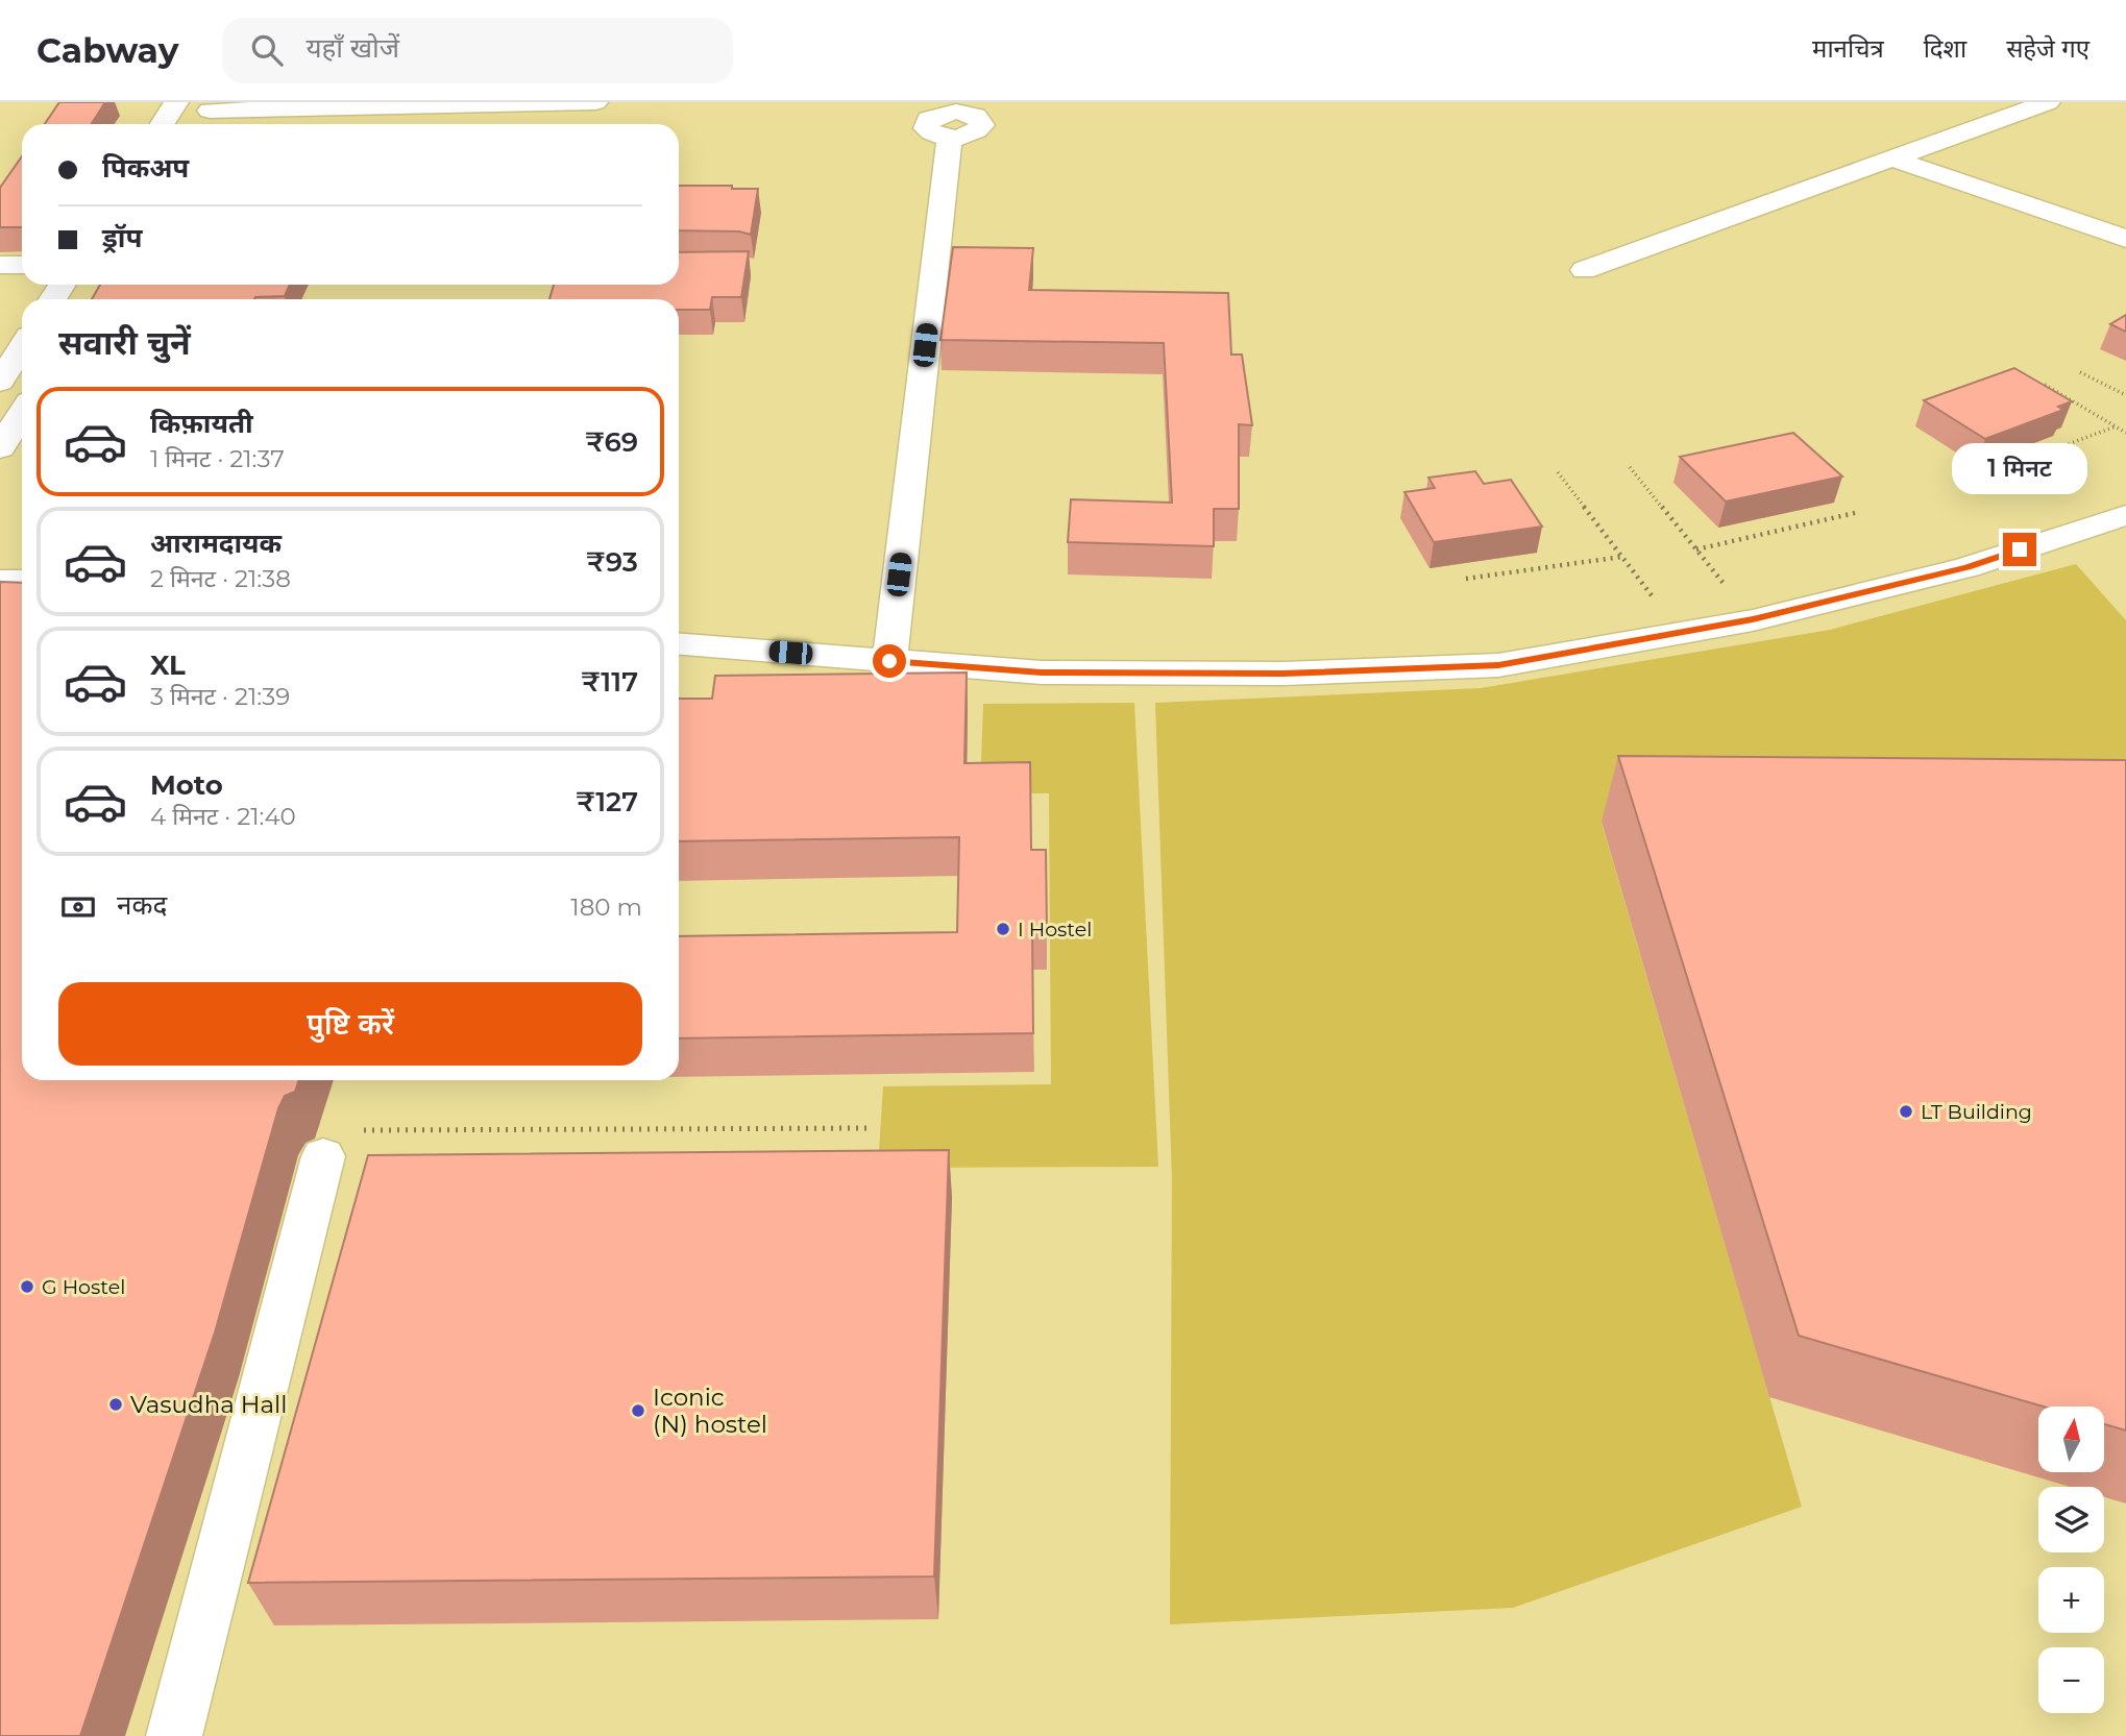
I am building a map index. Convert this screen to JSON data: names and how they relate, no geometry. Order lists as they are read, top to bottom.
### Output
{
  "places": [
    "I Hostel",
    "LT Building",
    "G Hostel",
    "Vasudha Hall",
    "Iconic (N) hostel"
  ],
  "north": "top",
  "page": {
    "header": "Cabway",
    "search": "यहाँ खोजें",
    "nav": ["मानचित्र", "दिशा", "सहेजे गए"],
    "banner": ["पिकअप", "ड्रॉप"],
    "heading": "सवारी चुनें",
    "list": [
      {
        "name": "किफ़ायती",
        "note": "1 मिनट · 21:37",
        "value": "₹69"
      },
      {
        "name": "आरामदायक",
        "note": "2 मिनट · 21:38",
        "value": "₹93"
      },
      {
        "name": "XL",
        "note": "3 मिनट · 21:39",
        "value": "₹117"
      },
      {
        "name": "Moto",
        "note": "4 मिनट · 21:40",
        "value": "₹127"
      }
    ],
    "bubble": "1 मिनट",
    "pay": ["नकद", "180 m"],
    "buttons": "पुष्टि करें",
    "map_buttons": ["+", "−"]
  }
}
